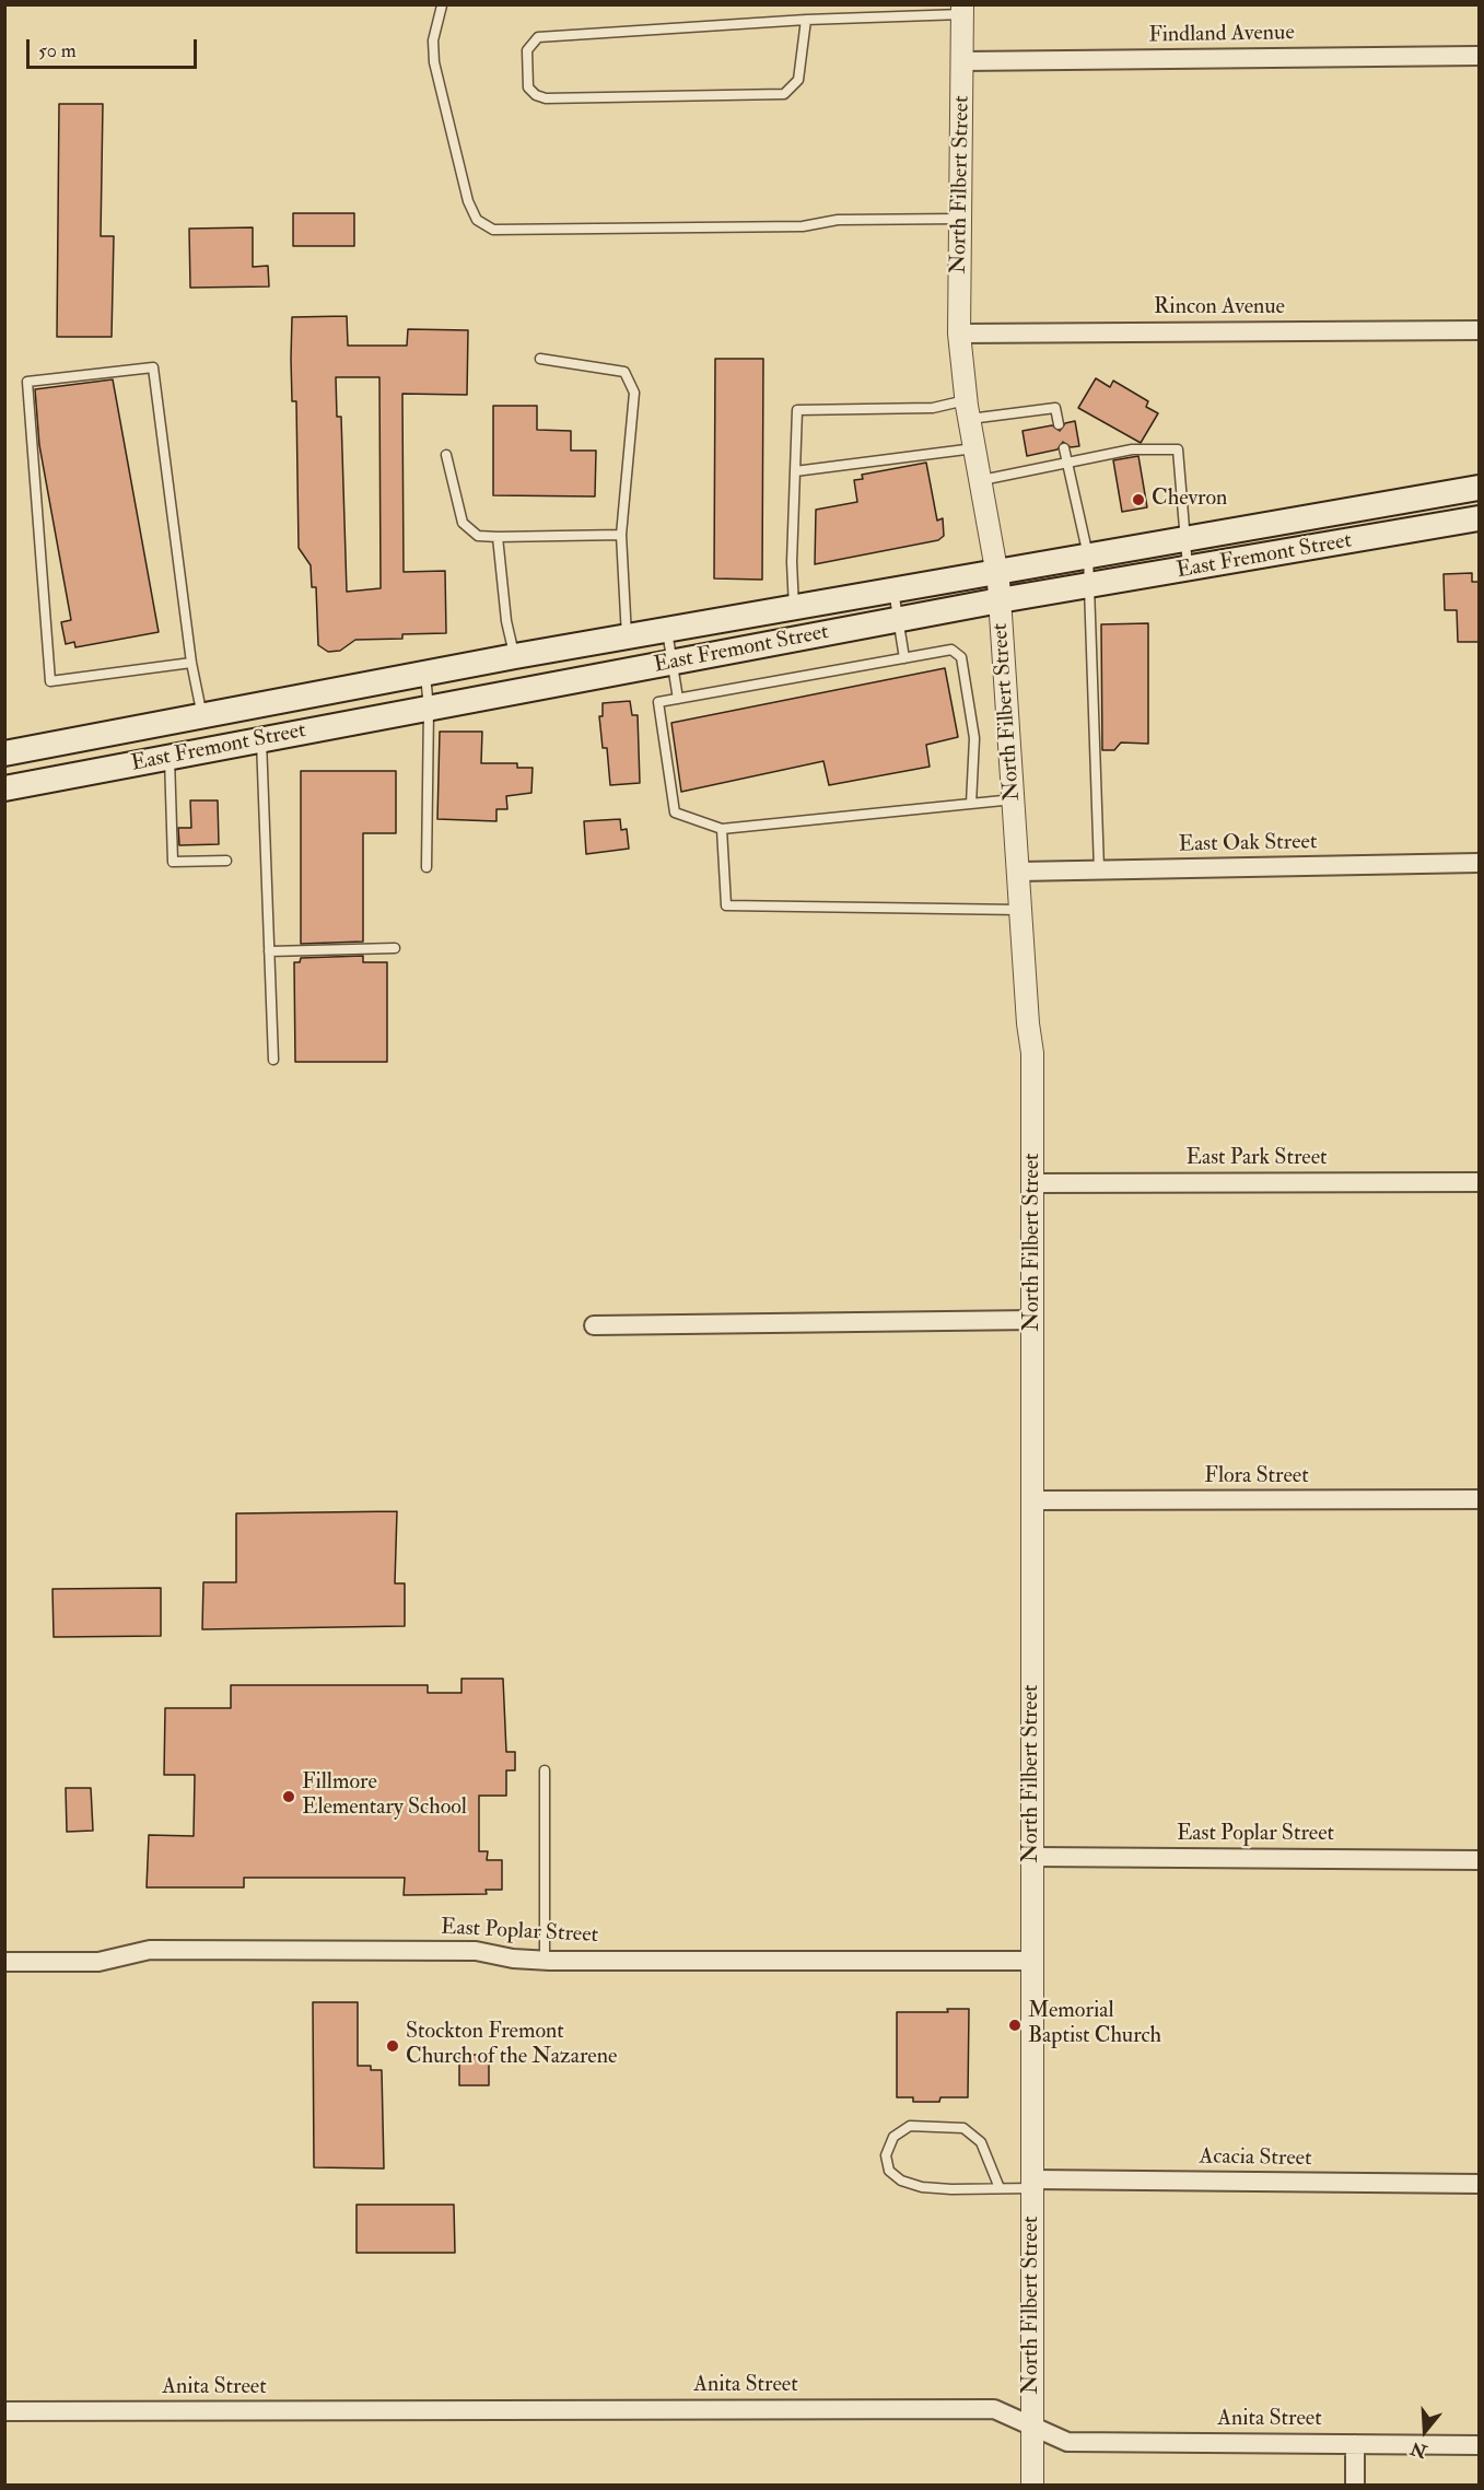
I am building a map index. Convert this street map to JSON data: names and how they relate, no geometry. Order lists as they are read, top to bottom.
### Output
{
  "streets": {
    "main road": ["East Fremont Street"],
    "street": [
      "Findland Avenue",
      "North Filbert Street",
      "Rincon Avenue",
      "East Oak Street",
      "East Park Street",
      "Flora Street",
      "East Poplar Street",
      "Acacia Street",
      "Anita Street"
    ]
  },
  "crossings": [
    ["Findland Avenue", "North Filbert Street"],
    ["North Filbert Street", "Rincon Avenue"],
    ["North Filbert Street", "East Fremont Street"],
    ["North Filbert Street", "East Oak Street"],
    ["North Filbert Street", "East Park Street"],
    ["North Filbert Street", "Flora Street"],
    ["North Filbert Street", "East Poplar Street"],
    ["North Filbert Street", "Acacia Street"],
    ["North Filbert Street", "Anita Street"]
  ],
  "places": [
    "Chevron",
    "Fillmore Elementary School",
    "Memorial Baptist Church",
    "Stockton Fremont Church of the Nazarene"
  ],
  "scale_bar": "50 m",
  "north": "bottom"
}
